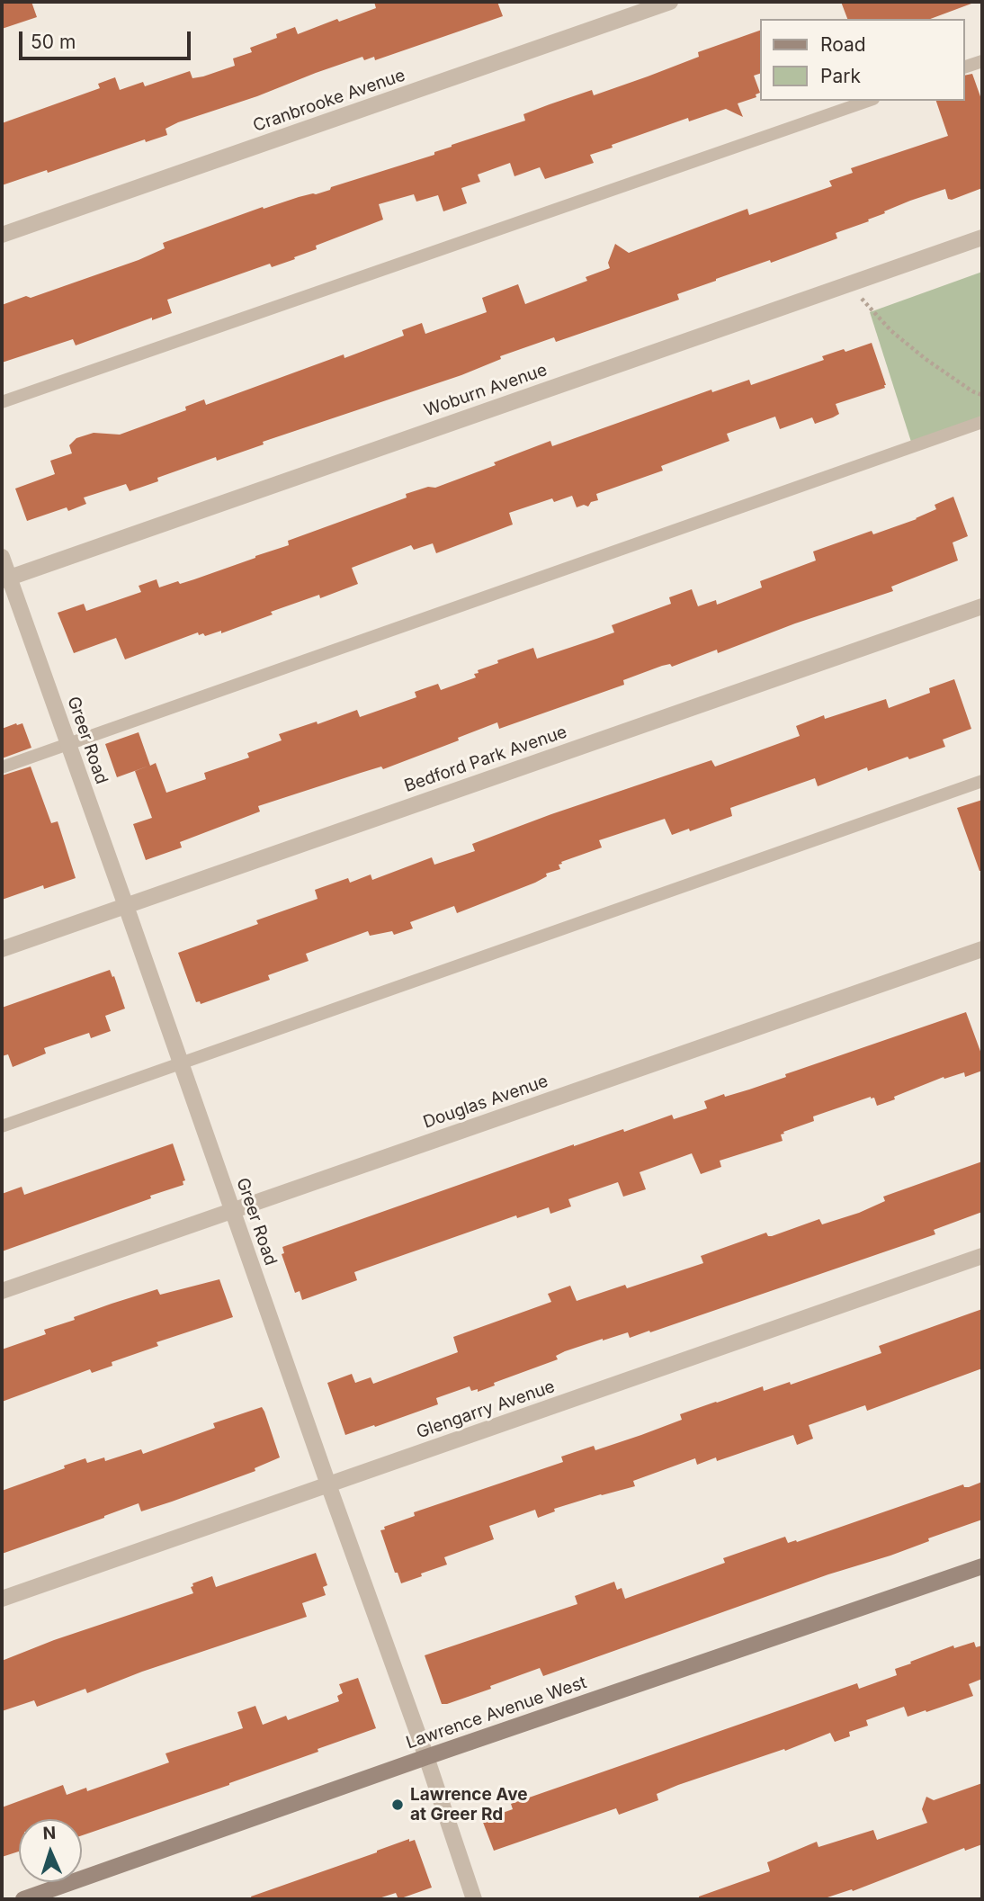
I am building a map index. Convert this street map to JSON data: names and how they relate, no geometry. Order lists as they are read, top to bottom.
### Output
{
  "streets": {
    "main road": ["Lawrence Avenue West"],
    "street": [
      "Cranbrooke Avenue",
      "Woburn Avenue",
      "Greer Road",
      "Bedford Park Avenue",
      "Douglas Avenue",
      "Glengarry Avenue"
    ]
  },
  "crossings": [
    ["Woburn Avenue", "Greer Road"],
    ["Greer Road", "Bedford Park Avenue"],
    ["Greer Road", "Douglas Avenue"],
    ["Greer Road", "Glengarry Avenue"],
    ["Greer Road", "Lawrence Avenue West"]
  ],
  "places": ["Lawrence Ave at Greer Rd"],
  "legend": ["Road", "Park"],
  "scale_bar": "50 m",
  "north": "top"
}
